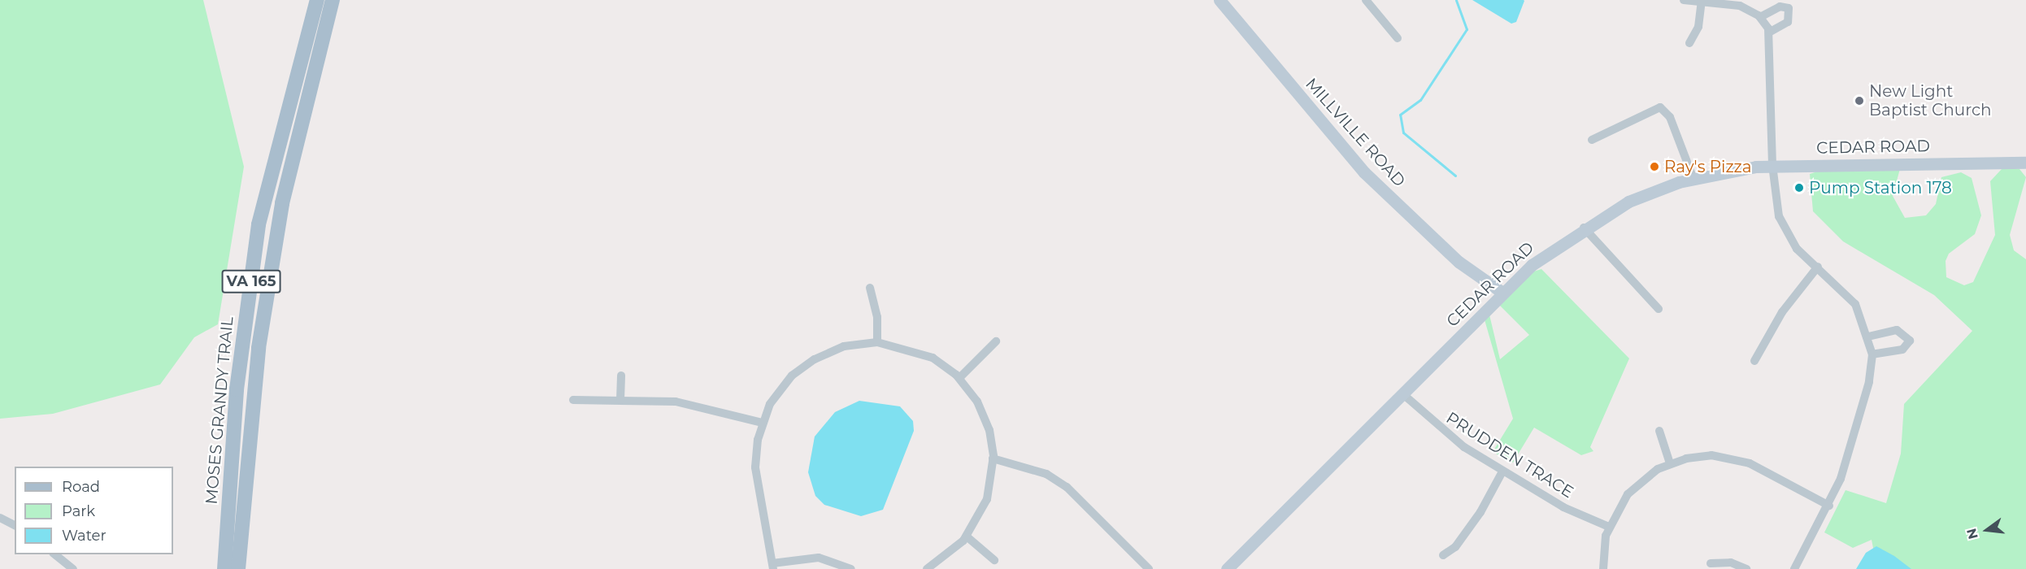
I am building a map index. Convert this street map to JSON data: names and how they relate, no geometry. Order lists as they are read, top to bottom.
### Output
{
  "streets": {
    "main road": ["VA 165", "MOSES GRANDY TRAIL"],
    "street": ["MILLVILLE ROAD", "CEDAR ROAD", "PRUDDEN TRACE"]
  },
  "crossings": [
    ["MILLVILLE ROAD", "CEDAR ROAD"],
    ["CEDAR ROAD", "PRUDDEN TRACE"]
  ],
  "places": ["New Light Baptist Church", "Ray's Pizza", "Pump Station 178"],
  "legend": ["Road", "Park", "Water"],
  "north": "left"
}
